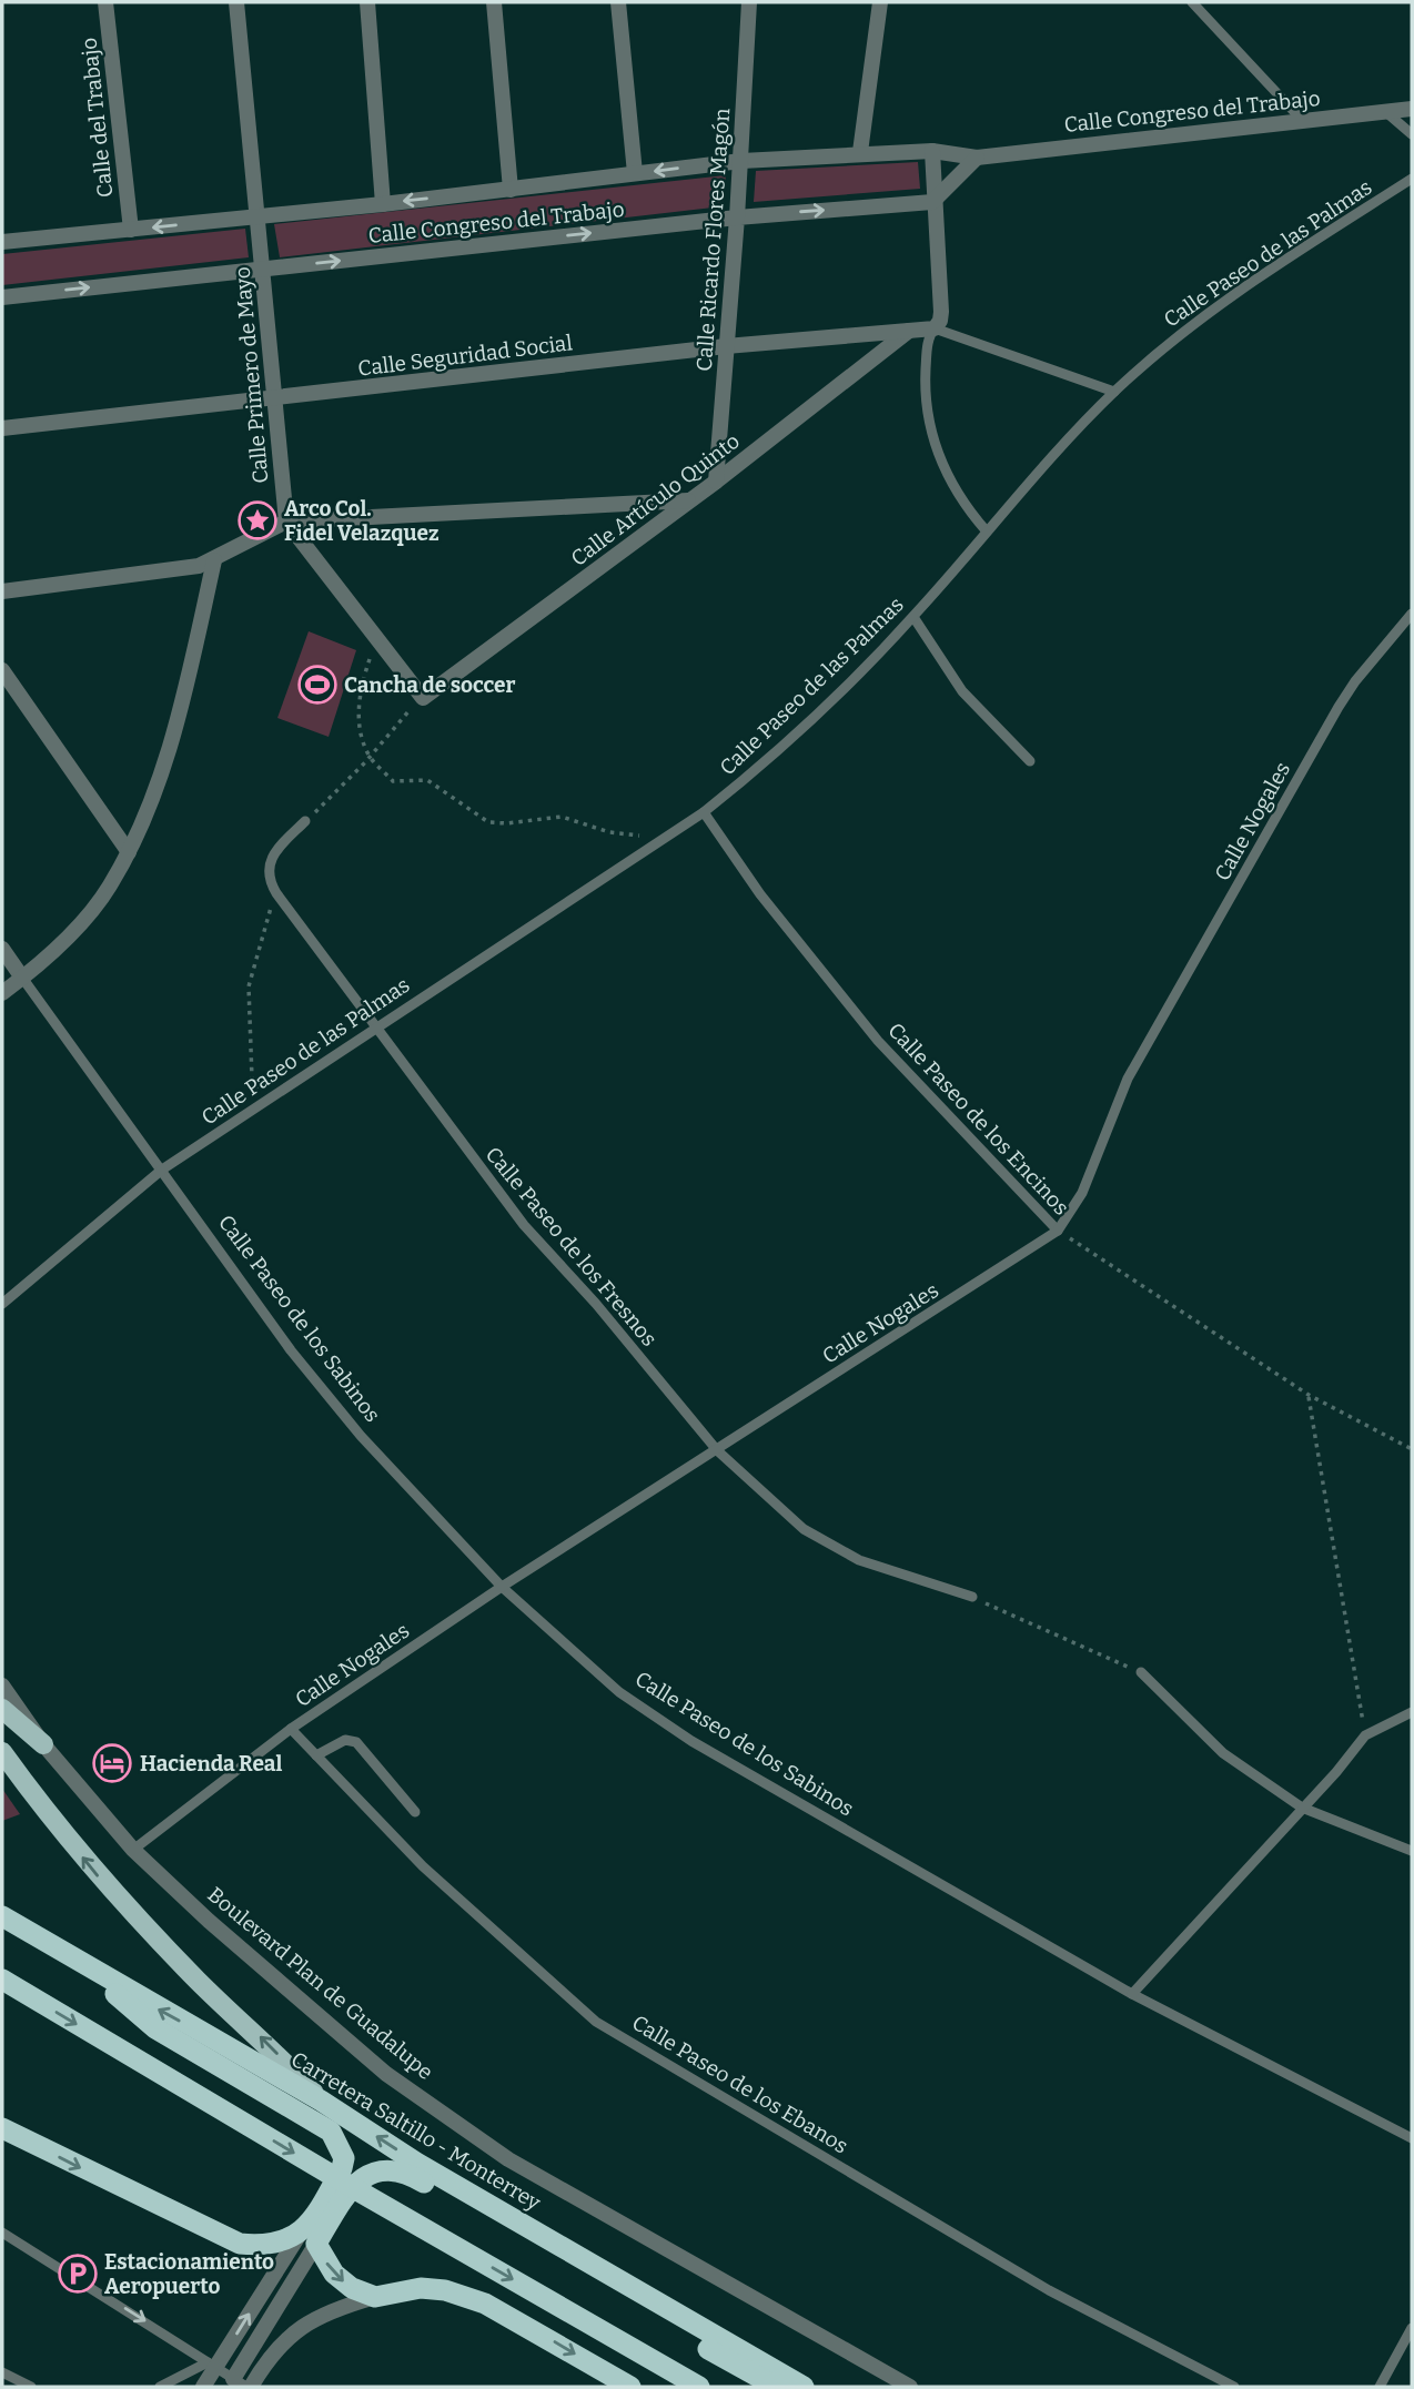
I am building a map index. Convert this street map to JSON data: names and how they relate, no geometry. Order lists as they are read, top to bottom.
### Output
{
  "streets": {
    "highway": ["Carretera Saltillo - Monterrey"],
    "street": [
      "Calle Congreso del Trabajo",
      "Calle del Trabajo",
      "Calle Ricardo Flores Magón",
      "Calle Seguridad Social",
      "Calle Primero de Mayo",
      "Calle Artículo Quinto",
      "Calle Paseo de los Sabinos",
      "Boulevard Plan de Guadalupe"
    ],
    "lane": [
      "Calle Paseo de las Palmas",
      "Calle Nogales",
      "Calle Paseo de los Encinos",
      "Calle Paseo de los Fresnos",
      "Calle Paseo de los Ebanos"
    ]
  },
  "crossings": [
    ["Calle Congreso del Trabajo", "Calle del Trabajo"],
    ["Calle Congreso del Trabajo", "Calle Ricardo Flores Magón"],
    ["Calle Congreso del Trabajo", "Calle Primero de Mayo"],
    ["Calle Ricardo Flores Magón", "Calle Seguridad Social"],
    ["Calle Ricardo Flores Magón", "Calle Artículo Quinto"],
    ["Calle Paseo de las Palmas", "Calle Paseo de los Encinos"],
    ["Calle Paseo de las Palmas", "Calle Paseo de los Fresnos"],
    ["Calle Paseo de las Palmas", "Calle Paseo de los Sabinos"],
    ["Calle Seguridad Social", "Calle Primero de Mayo"],
    ["Calle Seguridad Social", "Calle Artículo Quinto"],
    ["Calle Nogales", "Calle Paseo de los Encinos"],
    ["Calle Nogales", "Calle Paseo de los Fresnos"],
    ["Calle Nogales", "Calle Paseo de los Sabinos"],
    ["Calle Nogales", "Boulevard Plan de Guadalupe"],
    ["Calle Nogales", "Calle Paseo de los Ebanos"]
  ],
  "places": {
    "place": ["Arco Col. Fidel Velazquez"],
    "sports": ["Cancha de soccer"],
    "hotel": ["Hacienda Real"],
    "parking": ["Estacionamiento Aeropuerto"]
  }
}
